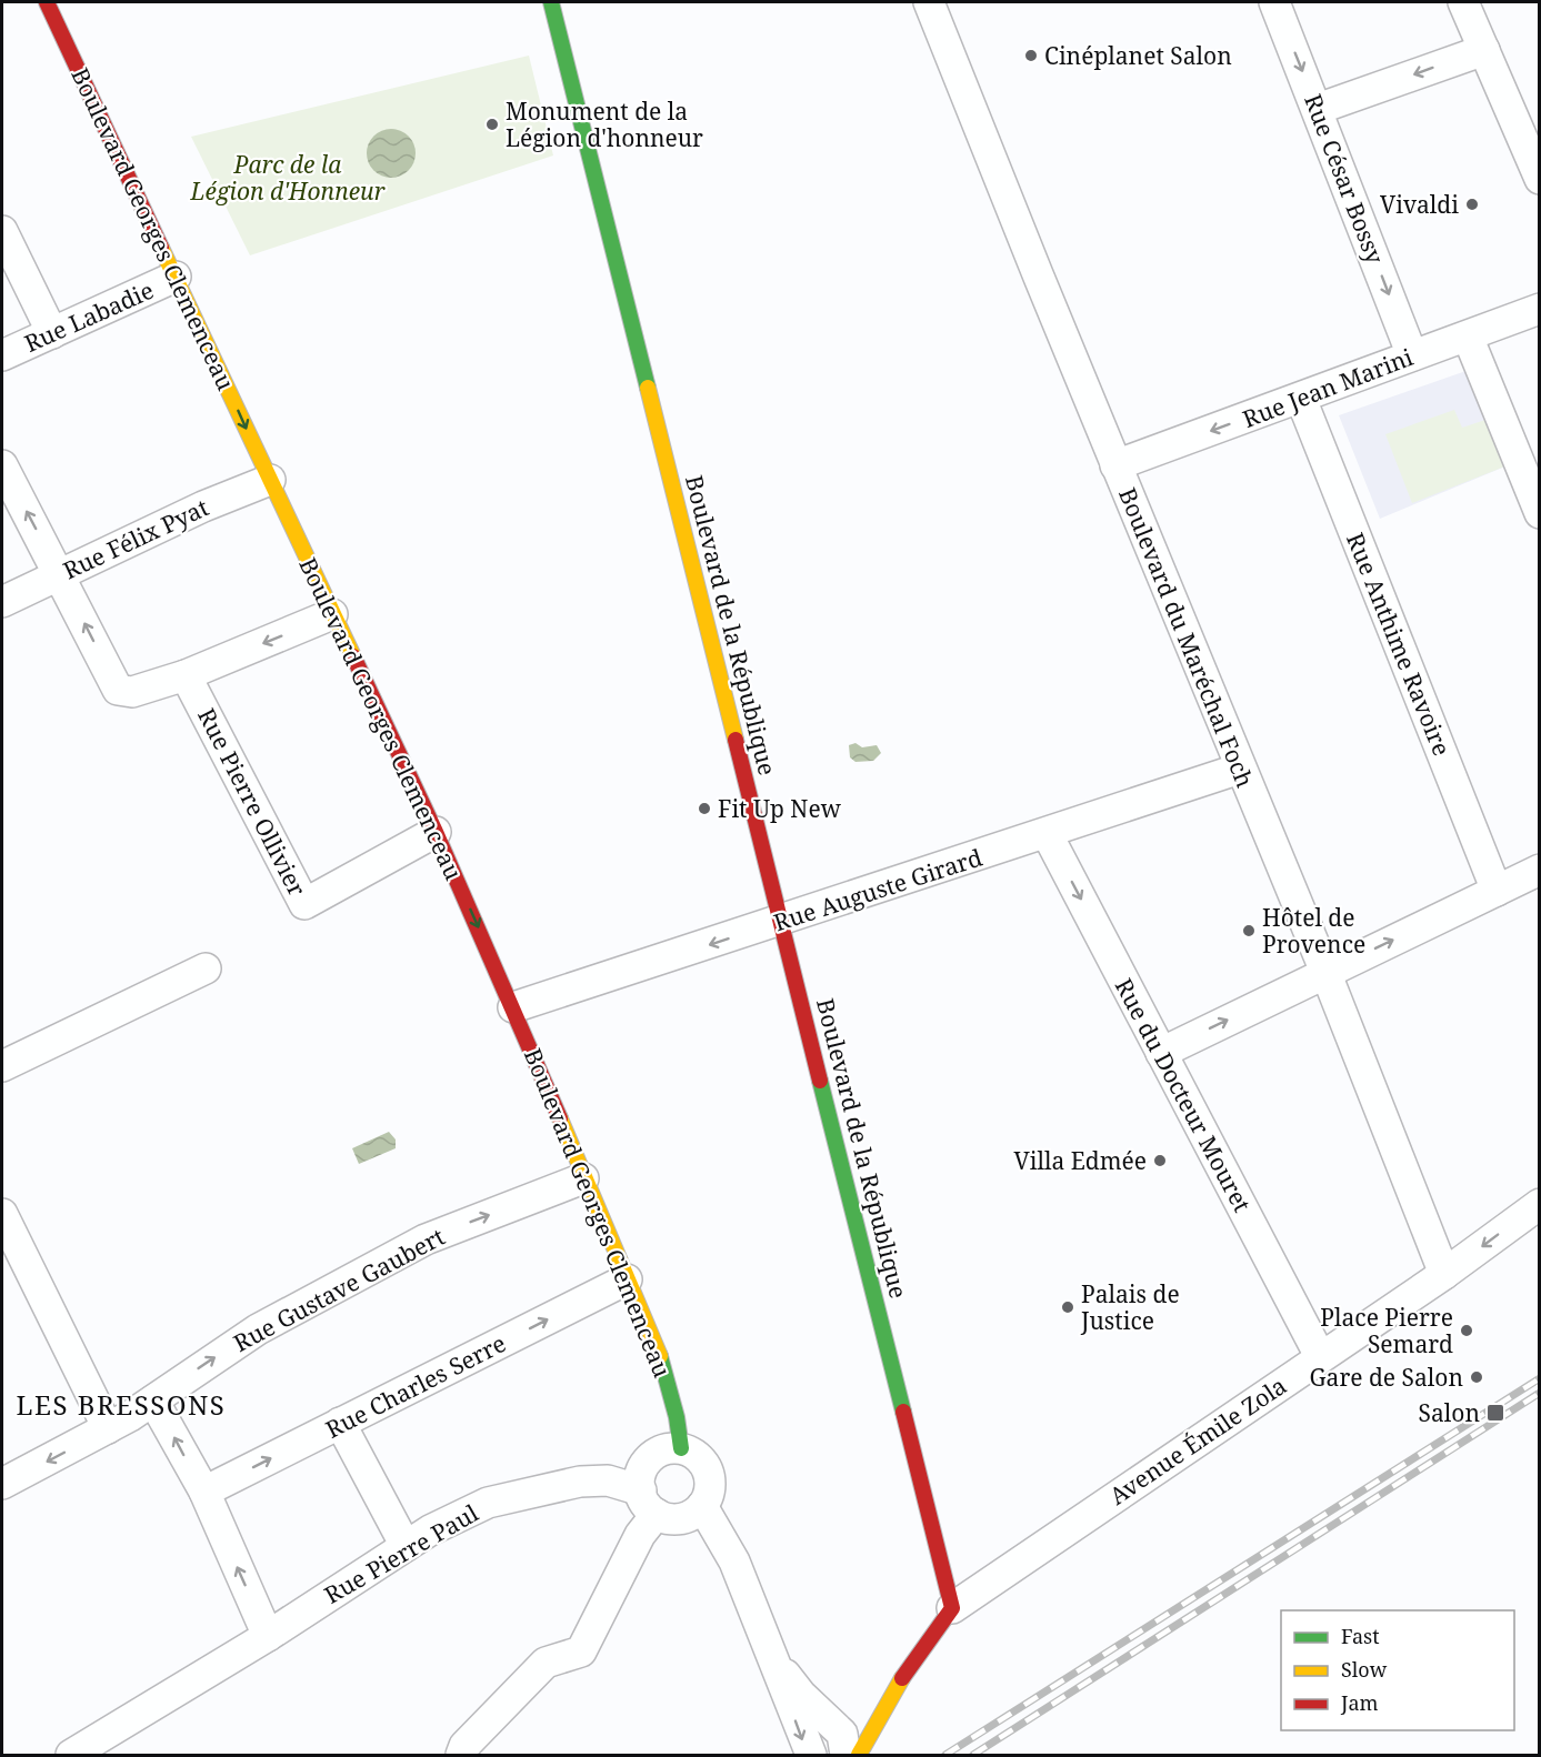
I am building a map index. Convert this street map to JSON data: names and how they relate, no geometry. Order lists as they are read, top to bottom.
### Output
{
  "streets": {
    "main road": ["Boulevard Georges Clemenceau", "Boulevard de la République"],
    "street": [
      "Rue César Bossy",
      "Rue Labadie",
      "Rue Jean Marini",
      "Rue Félix Pyat",
      "Boulevard du Maréchal Foch",
      "Rue Anthime Ravoire",
      "Rue Pierre Ollivier",
      "Rue Auguste Girard",
      "Rue du Docteur Mouret",
      "Rue Gustave Gaubert",
      "Rue Charles Serre",
      "Avenue Émile Zola",
      "Rue Pierre Paul"
    ]
  },
  "crossings": [
    ["Rue César Bossy", "Rue Jean Marini"],
    ["Boulevard Georges Clemenceau", "Rue Labadie"],
    ["Boulevard Georges Clemenceau", "Rue Félix Pyat"],
    ["Boulevard Georges Clemenceau", "Rue Pierre Ollivier"],
    ["Boulevard Georges Clemenceau", "Rue Auguste Girard"],
    ["Boulevard Georges Clemenceau", "Rue Gustave Gaubert"],
    ["Boulevard Georges Clemenceau", "Rue Charles Serre"],
    ["Boulevard Georges Clemenceau", "Rue Pierre Paul"],
    ["Rue Jean Marini", "Boulevard du Maréchal Foch"],
    ["Rue Jean Marini", "Rue Anthime Ravoire"],
    ["Boulevard de la République", "Rue Auguste Girard"],
    ["Boulevard de la République", "Avenue Émile Zola"],
    ["Boulevard du Maréchal Foch", "Rue Auguste Girard"],
    ["Boulevard du Maréchal Foch", "Avenue Émile Zola"],
    ["Rue Auguste Girard", "Rue du Docteur Mouret"],
    ["Rue du Docteur Mouret", "Avenue Émile Zola"]
  ],
  "one_way": [
    "Rue Jean Marini",
    "Rue Auguste Girard",
    "Rue du Docteur Mouret",
    "Rue Charles Serre"
  ],
  "districts": ["LES BRESSONS"],
  "parks": ["Parc de la Légion d'Honneur"],
  "places": {
    "other": [
      "Cinéplanet Salon",
      "Monument de la Légion d'honneur",
      "Vivaldi",
      "Fit Up New",
      "Hôtel de Provence",
      "Villa Edmée",
      "Palais de Justice",
      "Place Pierre Semard",
      "Gare de Salon"
    ],
    "transit": ["Salon"]
  },
  "legend": ["Fast", "Slow", "Jam"]
}
